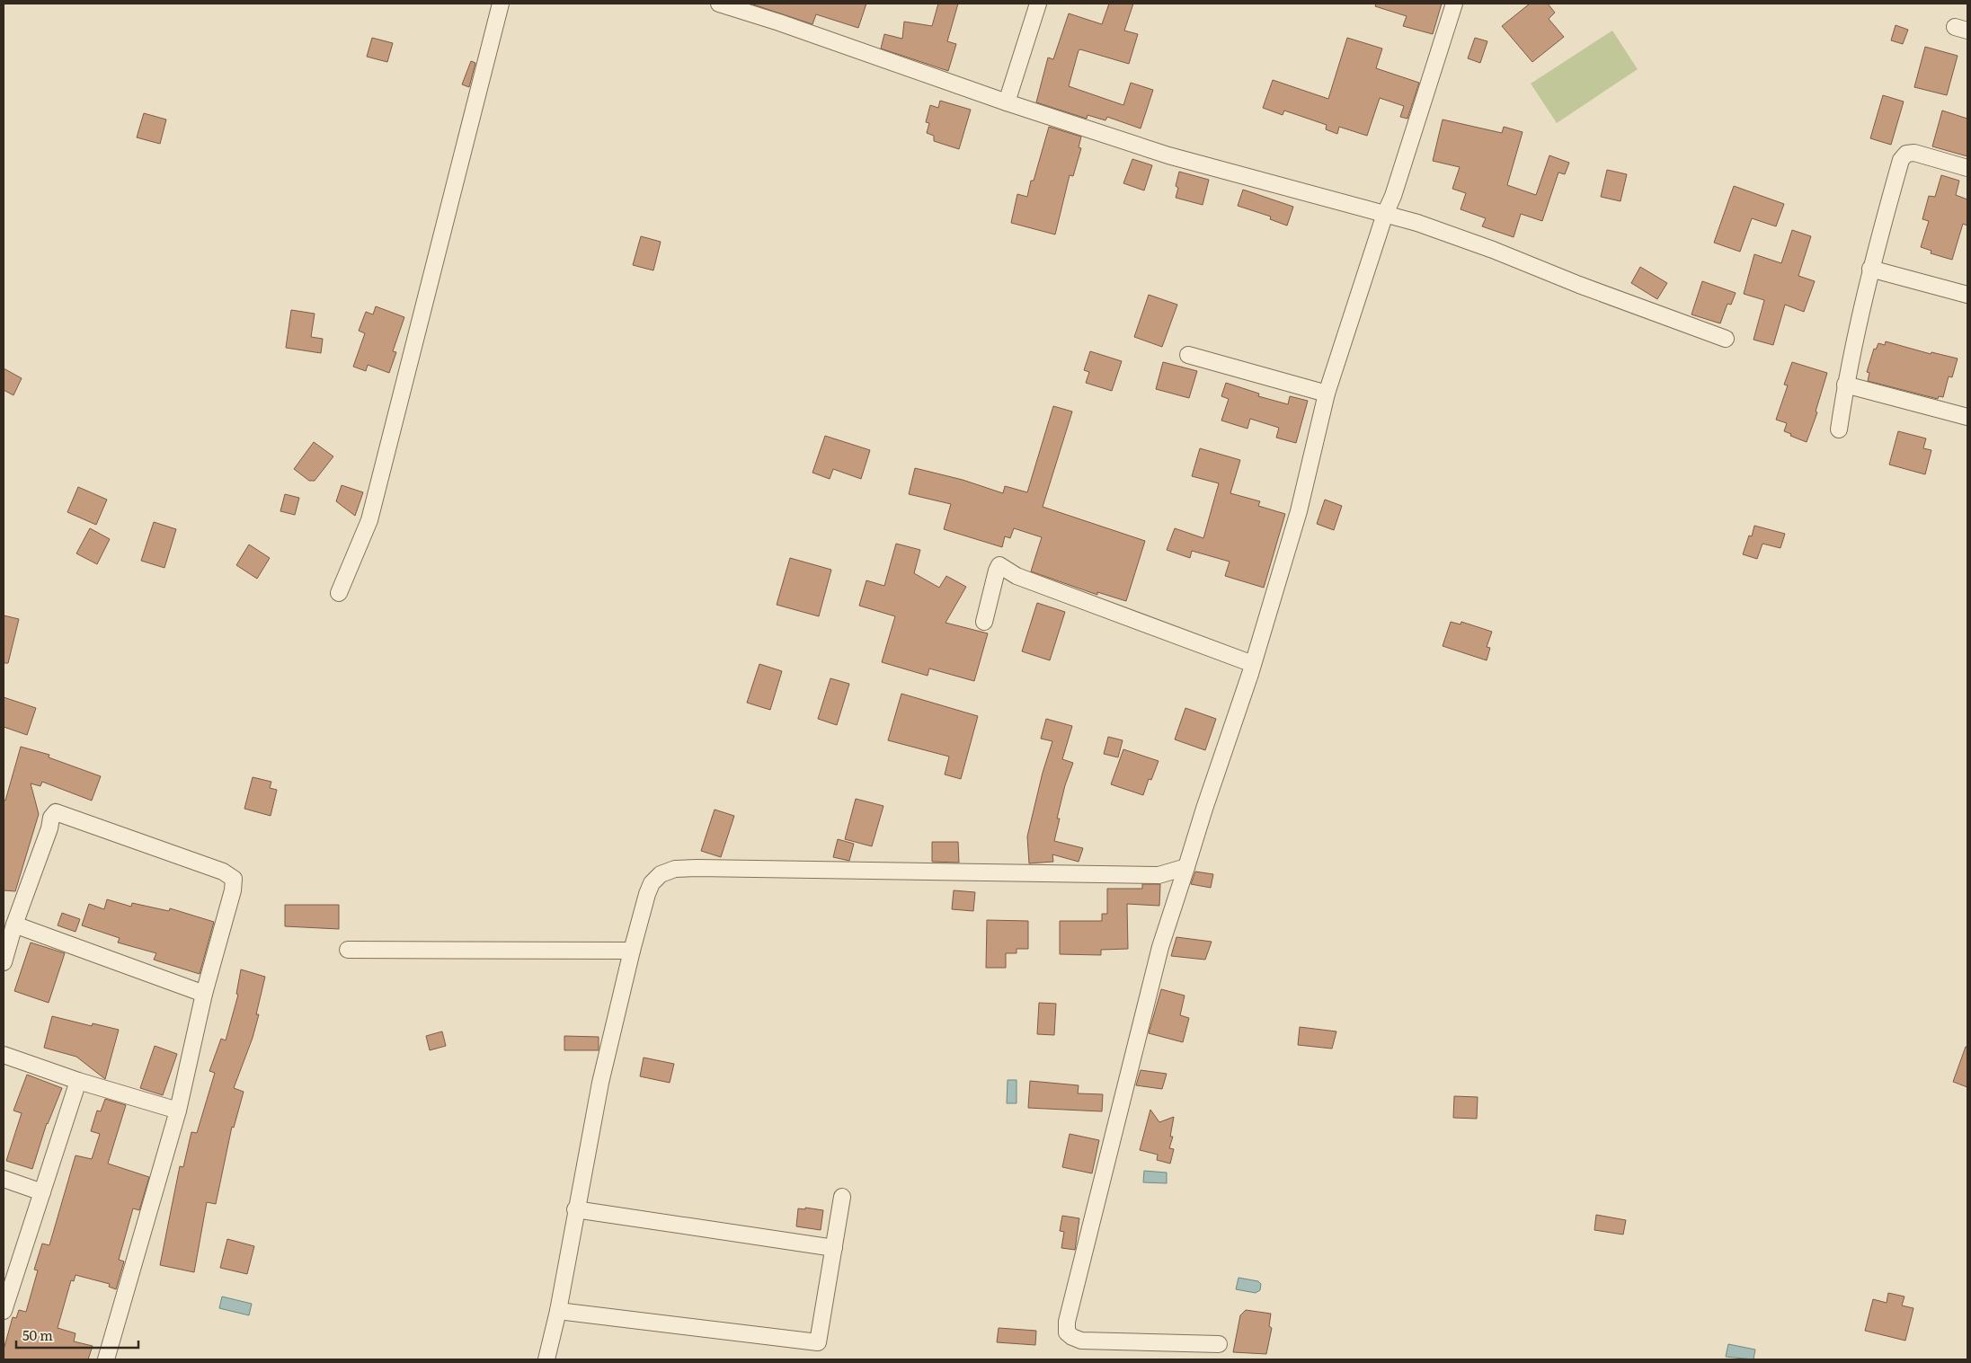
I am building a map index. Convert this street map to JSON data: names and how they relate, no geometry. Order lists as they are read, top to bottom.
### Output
{
  "scale_bar": "50 m"
}
